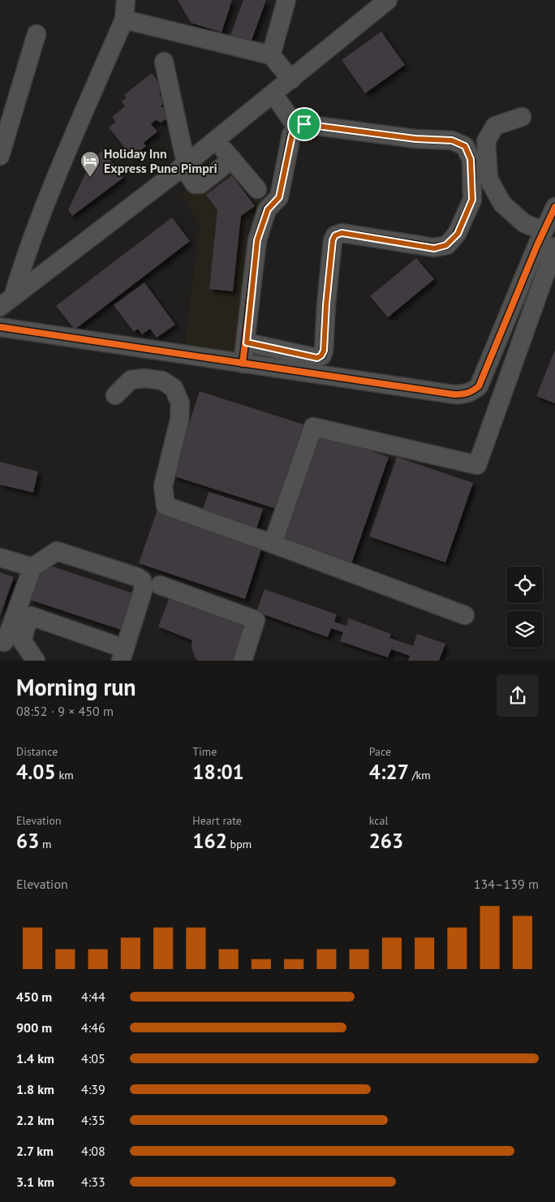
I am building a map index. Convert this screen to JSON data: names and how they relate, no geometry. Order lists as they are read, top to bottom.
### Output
{
  "places": {
    "hotel": ["Holiday Inn Express Pune Pimpri"]
  },
  "page": {
    "heading": ["Morning run", "08:52 · 9 × 450 m"],
    "stats": [
      ["Distance", "4.05 km"],
      ["Time", "18:01"],
      ["Pace", "4:27 /km"],
      ["Elevation", "63 m"],
      ["Heart rate", "162 bpm"],
      ["kcal", "263"]
    ],
    "chart": ["Elevation", "134–139 m"],
    "list": [
      {
        "name": "450 m",
        "note": "4:44"
      },
      {
        "name": "900 m",
        "note": "4:46"
      },
      {
        "name": "1.4 km",
        "note": "4:05"
      },
      {
        "name": "1.8 km",
        "note": "4:39"
      },
      {
        "name": "2.2 km",
        "note": "4:35"
      },
      {
        "name": "2.7 km",
        "note": "4:08"
      },
      {
        "name": "3.1 km",
        "note": "4:33"
      }
    ]
  }
}
